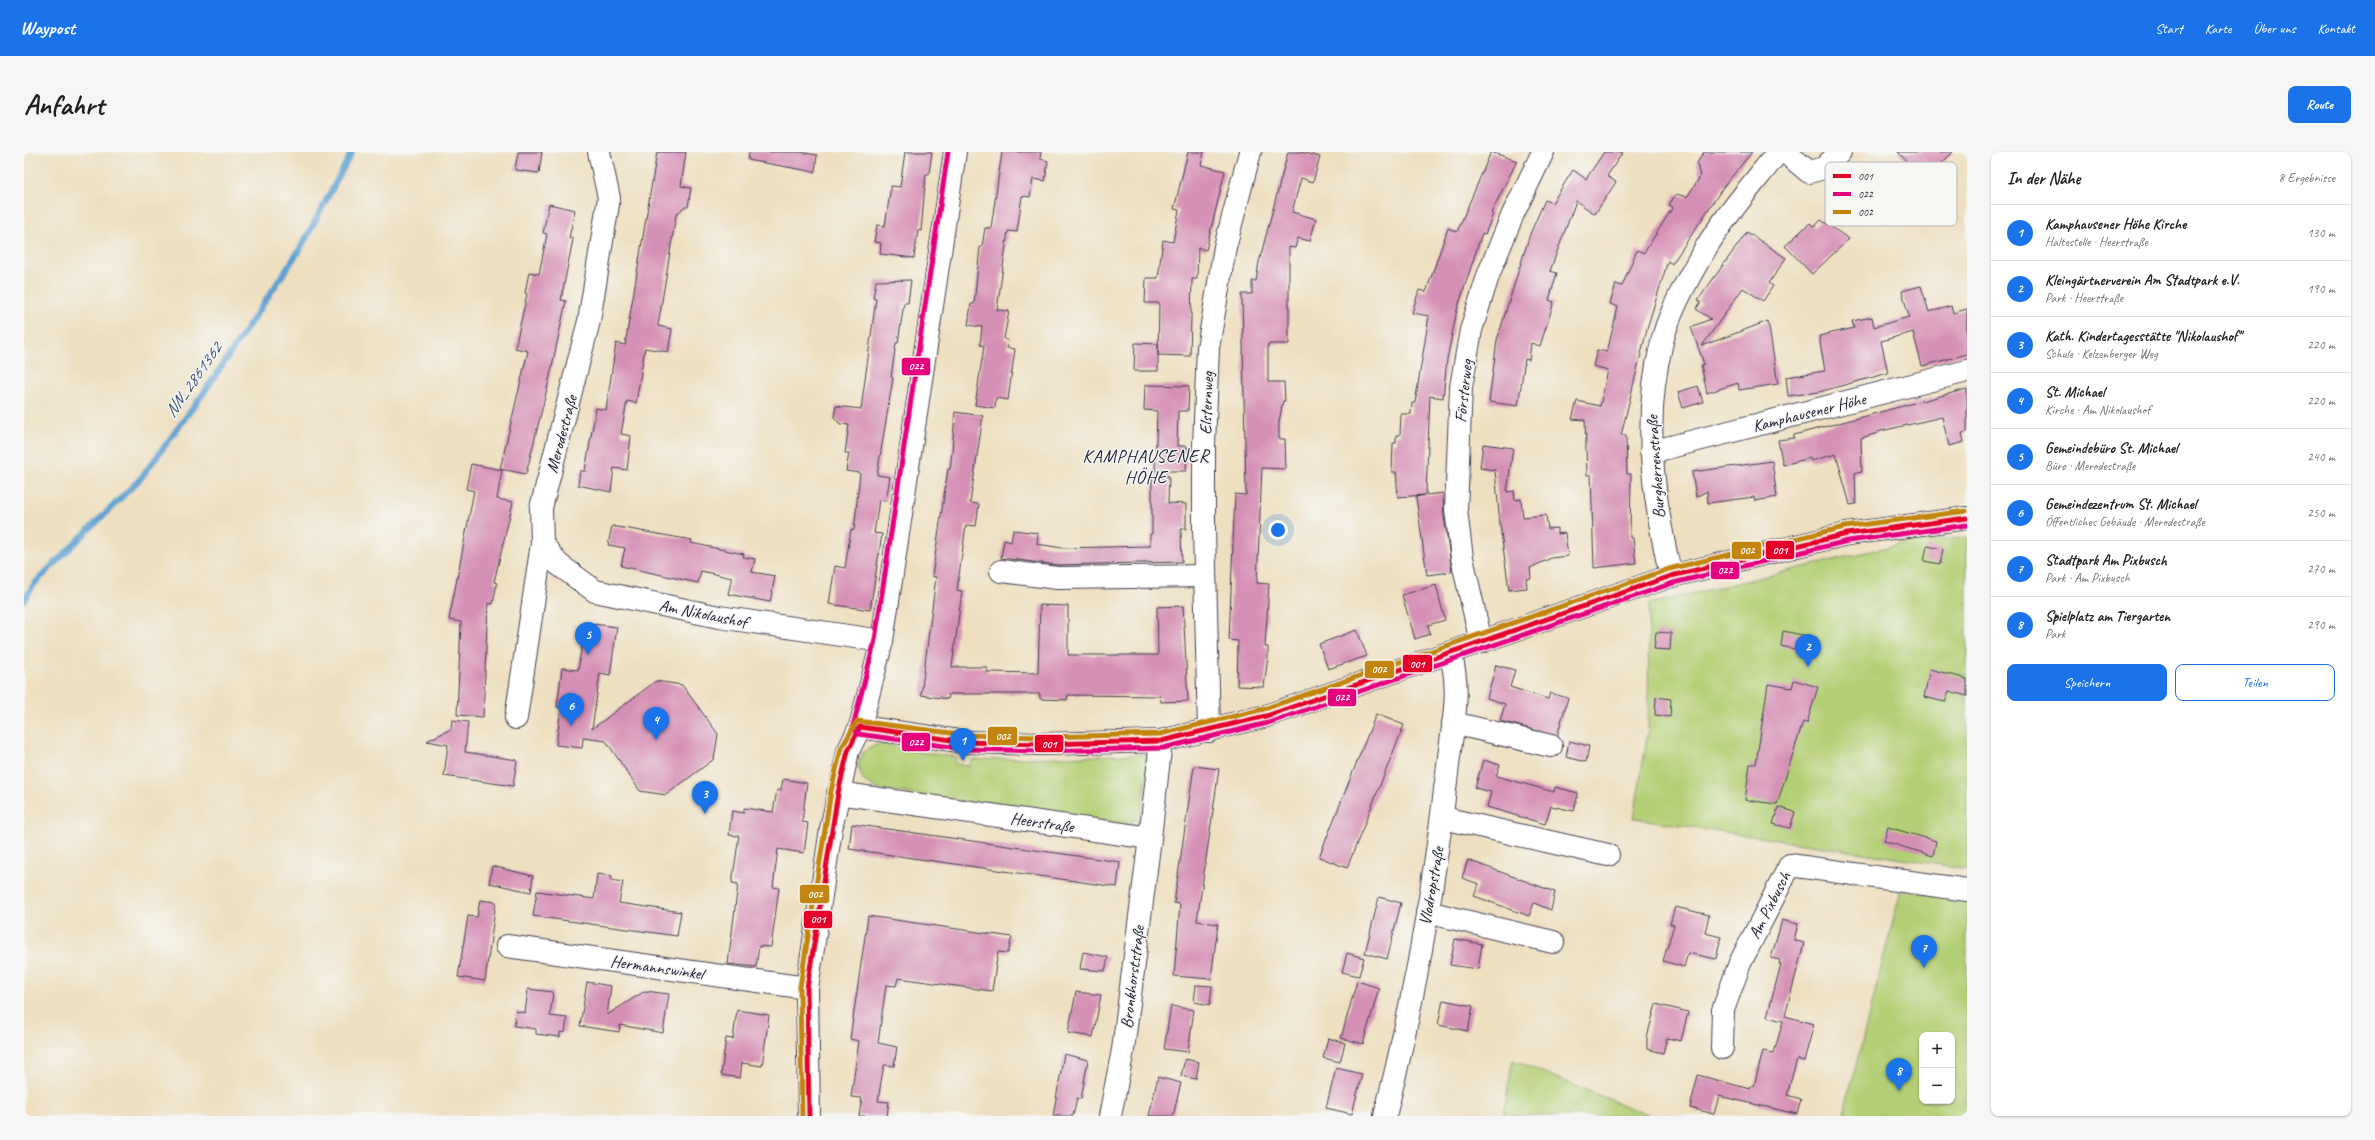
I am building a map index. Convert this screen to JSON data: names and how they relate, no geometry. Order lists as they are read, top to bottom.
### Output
{
  "streets": {
    "street": [
      "Försterweg",
      "Elsternweg",
      "Kamphausener Höhe",
      "Merodestraße",
      "Burgherrenstraße",
      "Am Nikolaushof",
      "Heerstraße",
      "Vlodropstraße",
      "Am Pixbusch",
      "Hermannswinkel",
      "Bronkhorststraße"
    ]
  },
  "crossings": [
    ["Kamphausener Höhe", "Burgherrenstraße"],
    ["Merodestraße", "Am Nikolaushof"],
    ["Heerstraße", "Bronkhorststraße"]
  ],
  "districts": ["KAMPHAUSENER HÖHE"],
  "water": ["NN_2861362"],
  "lines": ["transit line 022", "transit line 002", "transit line 001"],
  "legend": ["001", "022", "002"],
  "page": {
    "header": "Waypost",
    "nav": [
      "Start",
      "Karte",
      "Über uns",
      "Kontakt"
    ],
    "buttons": [
      "Route",
      ["Speichern", "Teilen"]
    ],
    "title": "Anfahrt",
    "heading": ["In der Nähe", "8 Ergebnisse"],
    "list": [
      {
        "mark": "1",
        "name": "Kamphausener Höhe Kirche",
        "note": "Haltestelle · Heerstraße",
        "value": "130 m"
      },
      {
        "mark": "2",
        "name": "Kleingärtnerverein Am Stadtpark e.V.",
        "note": "Park · Heerstraße",
        "value": "190 m"
      },
      {
        "mark": "3",
        "name": "Kath. Kindertagesstätte \"Nikolaushof\"",
        "note": "Schule · Kelzenberger Weg",
        "value": "220 m"
      },
      {
        "mark": "4",
        "name": "St. Michael",
        "note": "Kirche · Am Nikolaushof",
        "value": "220 m"
      },
      {
        "mark": "5",
        "name": "Gemeindebüro St. Michael",
        "note": "Büro · Merodestraße",
        "value": "240 m"
      },
      {
        "mark": "6",
        "name": "Gemeindezentrum St. Michael",
        "note": "Öffentliches Gebäude · Merodestraße",
        "value": "250 m"
      },
      {
        "mark": "7",
        "name": "Stadtpark Am Pixbusch",
        "note": "Park · Am Pixbusch",
        "value": "270 m"
      },
      {
        "mark": "8",
        "name": "Spielplatz am Tiergarten",
        "note": "Park",
        "value": "290 m"
      }
    ],
    "pins": [
      "5",
      "2",
      "6",
      "4",
      "1",
      "3",
      "7",
      "8"
    ],
    "map_buttons": ["+", "−"]
  }
}
